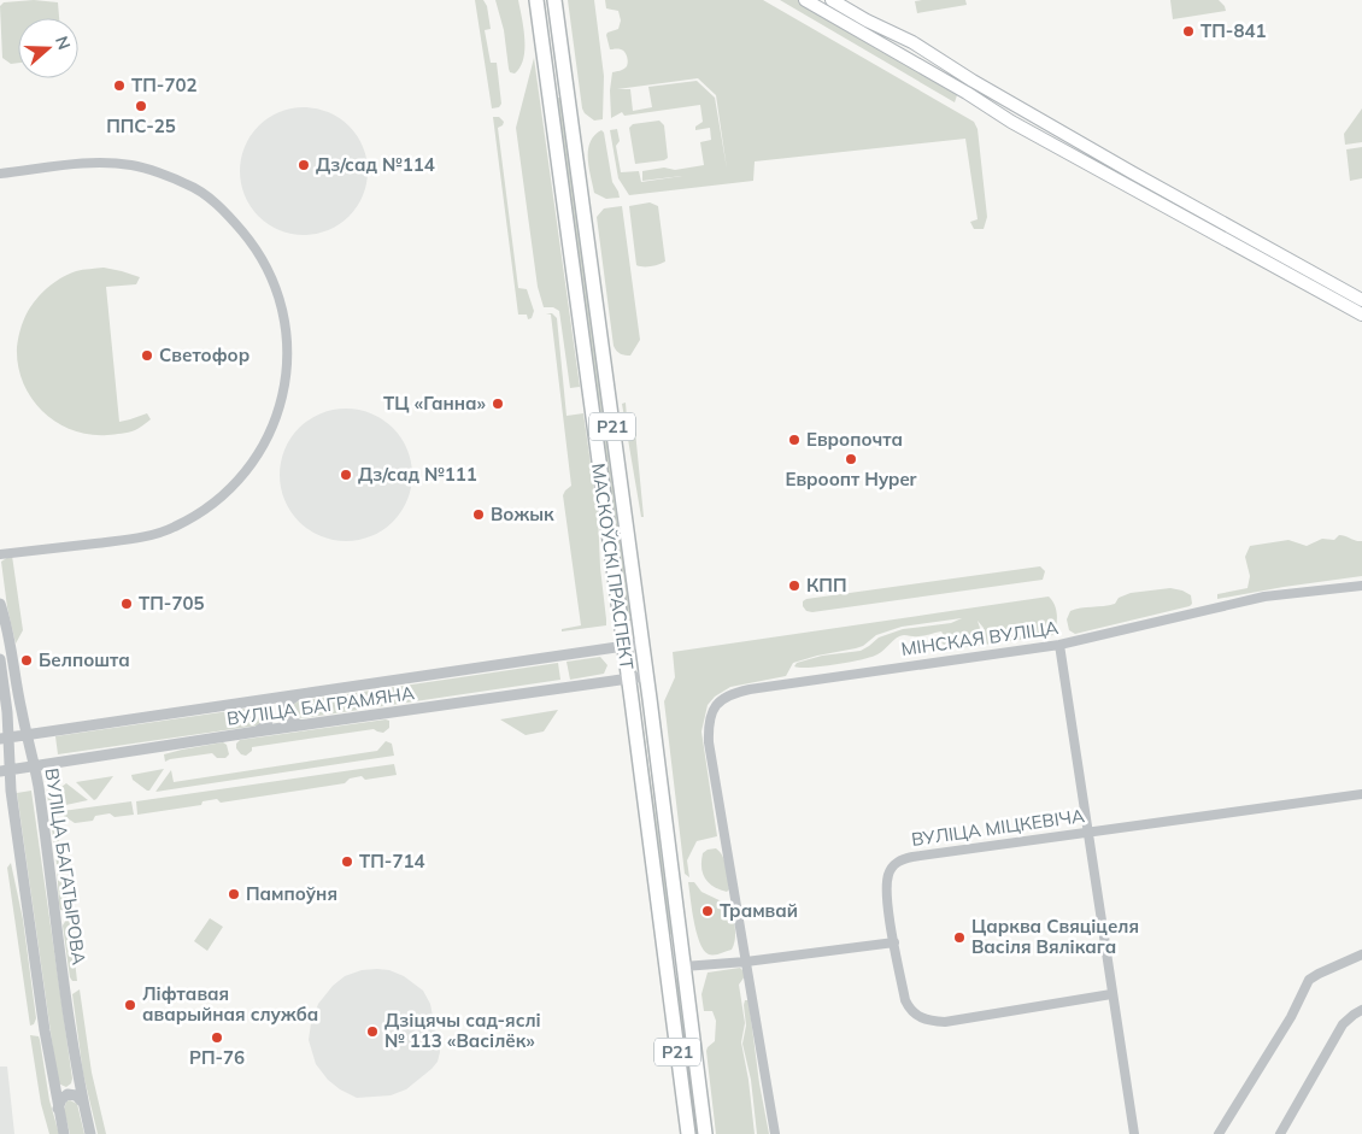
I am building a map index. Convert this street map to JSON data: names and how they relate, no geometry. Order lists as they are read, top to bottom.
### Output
{
  "streets": {
    "main road": ["Р21", "МАСКОЎСКІ ПРАСПЕКТ"],
    "street": [
      "МІНСКАЯ ВУЛІЦА",
      "ВУЛІЦА БАГРАМЯНА",
      "ВУЛІЦА МІЦКЕВІЧА",
      "ВУЛІЦА БАГАТЫРОВА"
    ]
  },
  "crossings": [
    ["МАСКОЎСКІ ПРАСПЕКТ", "ВУЛІЦА БАГРАМЯНА"],
    ["ВУЛІЦА БАГРАМЯНА", "ВУЛІЦА БАГАТЫРОВА"]
  ],
  "places": [
    "ТП-841",
    "ТП-702",
    "ППС-25",
    "Дз/сад №114",
    "Светофор",
    "ТЦ «Ганна»",
    "Европочта",
    "Евроопт Hyper",
    "Дз/сад №111",
    "Вожык",
    "КПП",
    "ТП-705",
    "Белпошта",
    "ТП-714",
    "Пампоўня",
    "Трамвай",
    "Царква Свяціцеля Васіля Вялікага",
    "Ліфтавая аварыйная служба",
    "Дзіцячы сад-яслі № 113 «Васілёк»",
    "РП-76"
  ],
  "north": "right"
}
